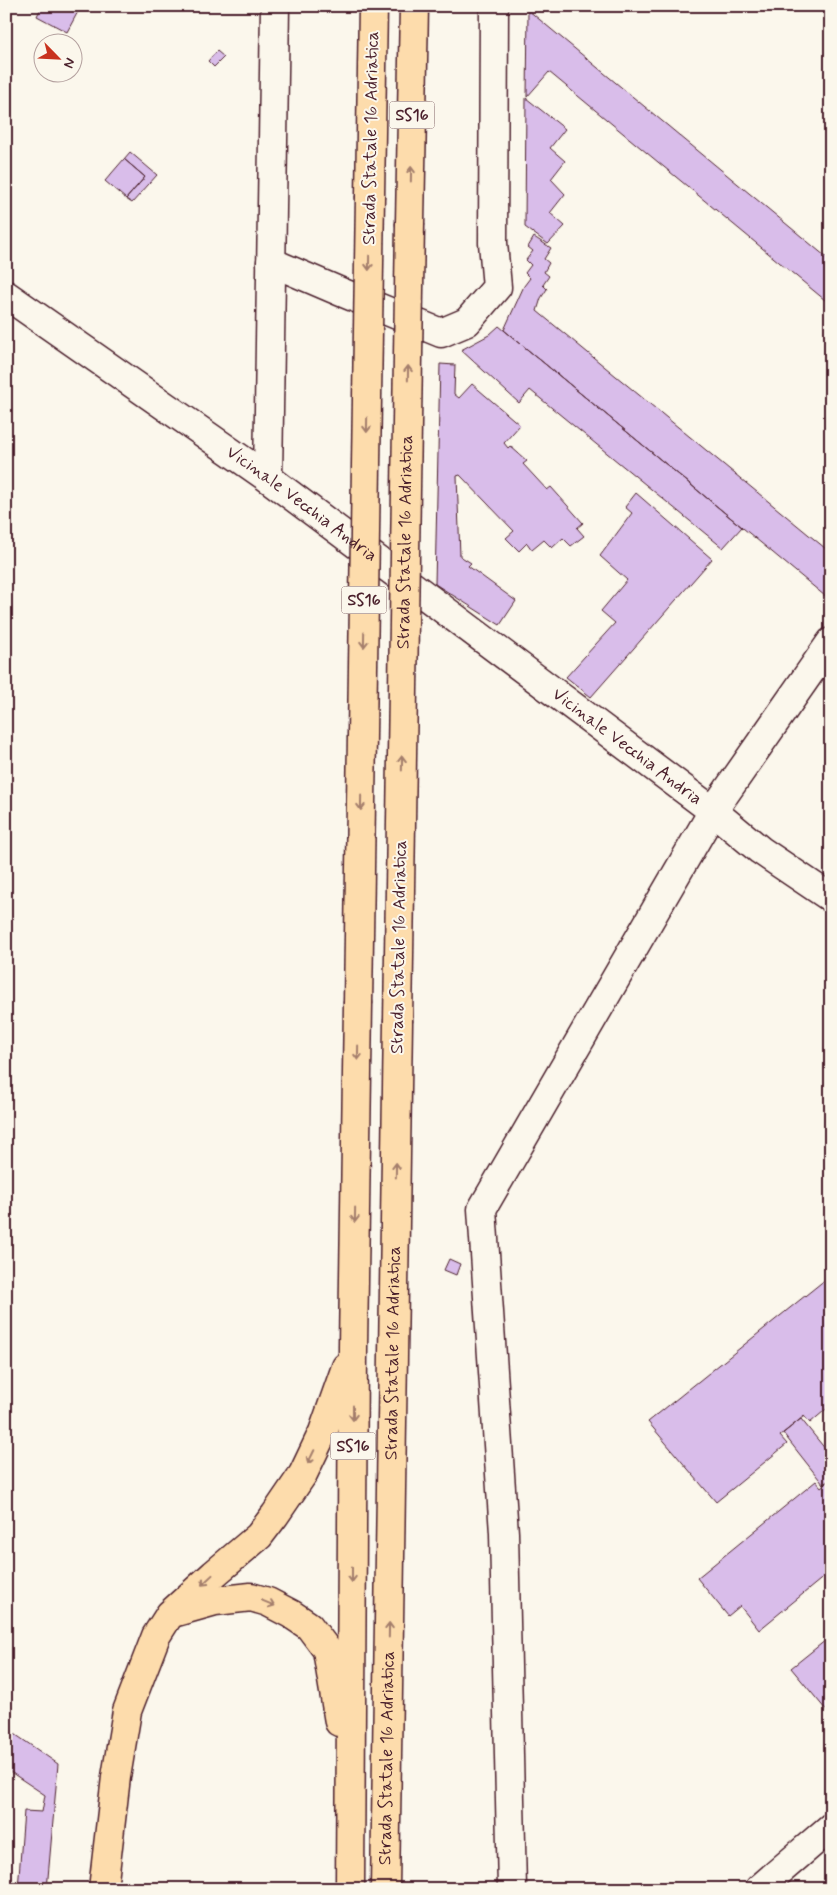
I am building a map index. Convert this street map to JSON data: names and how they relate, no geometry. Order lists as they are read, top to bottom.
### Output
{
  "streets": {
    "highway": ["SS16", "Strada Statale 16 Adriatica"],
    "street": ["Vicinale Vecchia Andria"]
  },
  "north": "bottom right"
}
